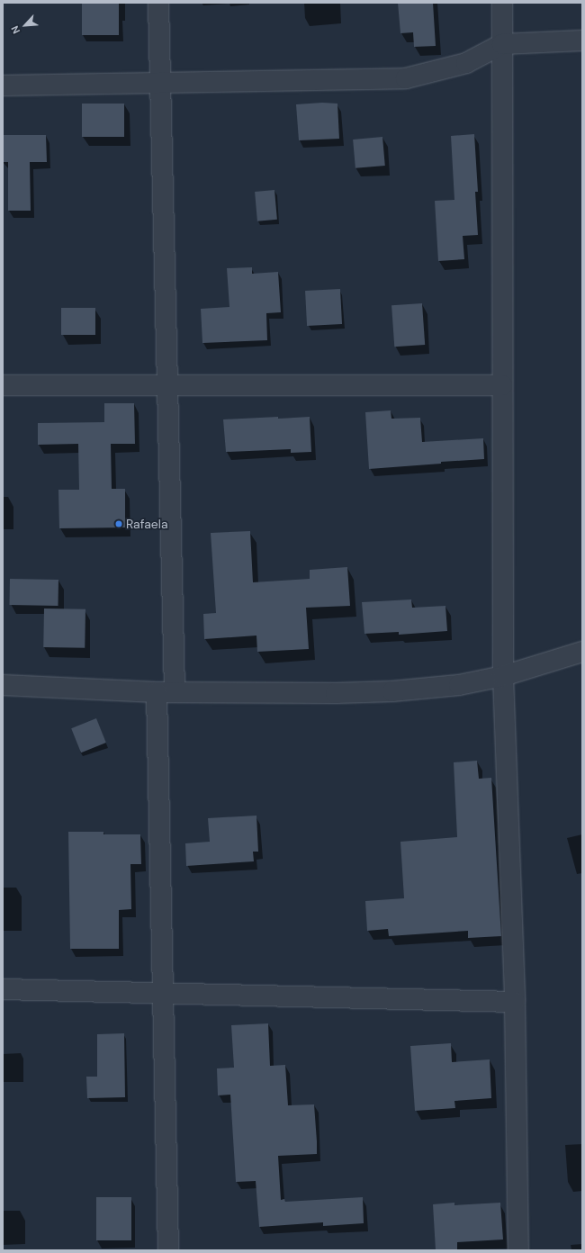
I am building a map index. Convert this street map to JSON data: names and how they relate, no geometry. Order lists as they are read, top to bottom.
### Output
{
  "places": ["Rafaela"],
  "north": "bottom left"
}
